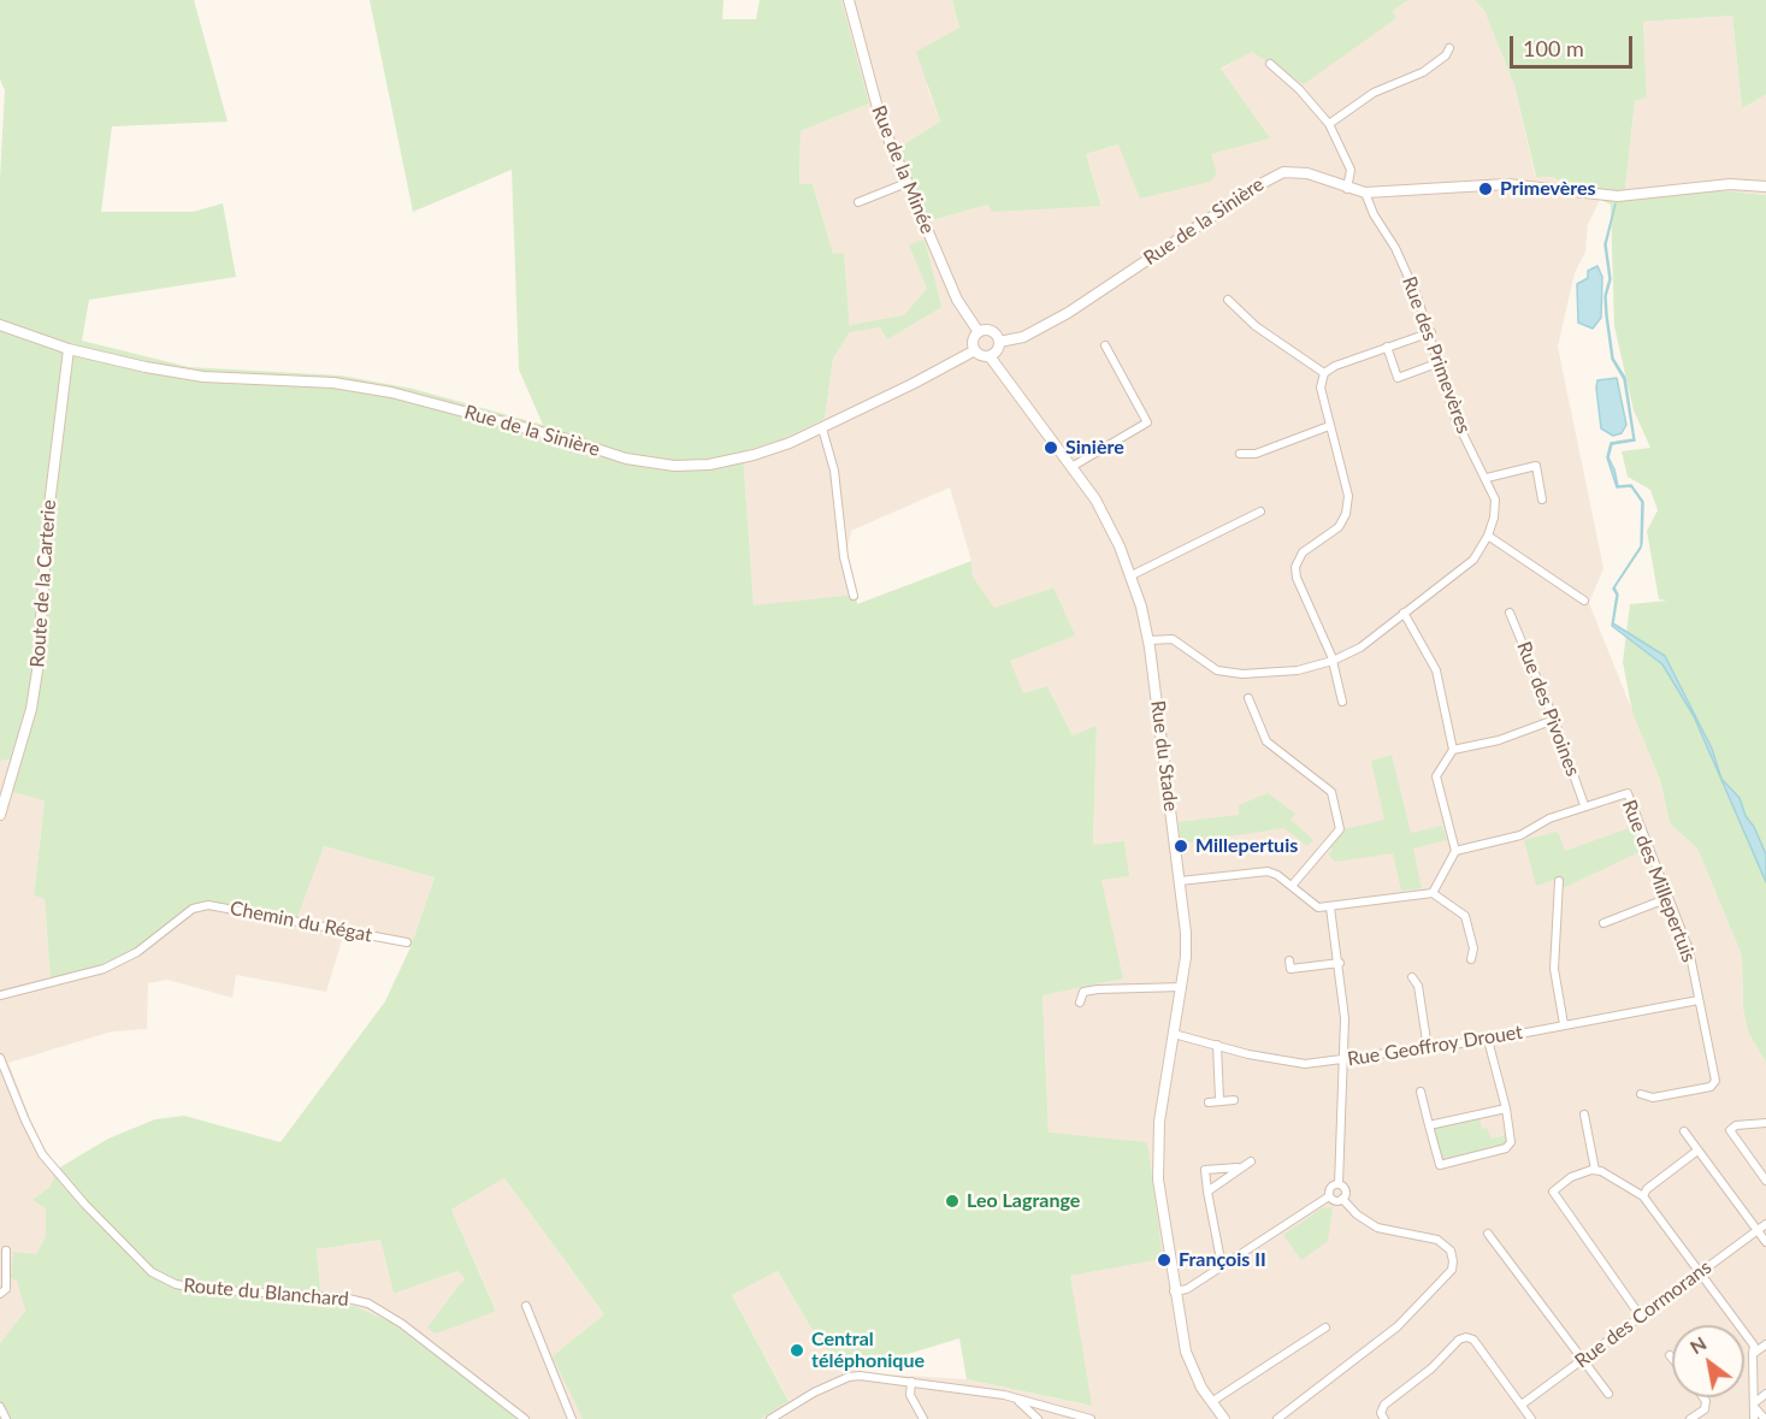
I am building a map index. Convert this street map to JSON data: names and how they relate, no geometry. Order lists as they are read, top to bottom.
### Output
{
  "streets": {
    "street": [
      "Rue de la Minée",
      "Rue de la Sinière",
      "Rue des Primevères",
      "Route de la Carterie",
      "Rue des Pivoines",
      "Rue du Stade",
      "Rue des Millepertuis",
      "Chemin du Régat",
      "Rue Geoffroy Drouet",
      "Route du Blanchard",
      "Rue des Cormorans"
    ]
  },
  "crossings": [
    ["Rue de la Minée", "Rue de la Sinière"],
    ["Rue de la Minée", "Rue du Stade"],
    ["Rue de la Sinière", "Rue des Primevères"],
    ["Rue de la Sinière", "Route de la Carterie"],
    ["Rue de la Sinière", "Rue du Stade"],
    ["Rue des Primevères", "Rue du Stade"],
    ["Rue des Pivoines", "Rue des Millepertuis"],
    ["Rue du Stade", "Rue Geoffroy Drouet"],
    ["Rue des Millepertuis", "Rue Geoffroy Drouet"]
  ],
  "places": [
    "Primevères",
    "Sinière",
    "Millepertuis",
    "Leo Lagrange",
    "François II",
    "Central téléphonique"
  ],
  "scale_bar": "100 m",
  "north": "top left"
}
